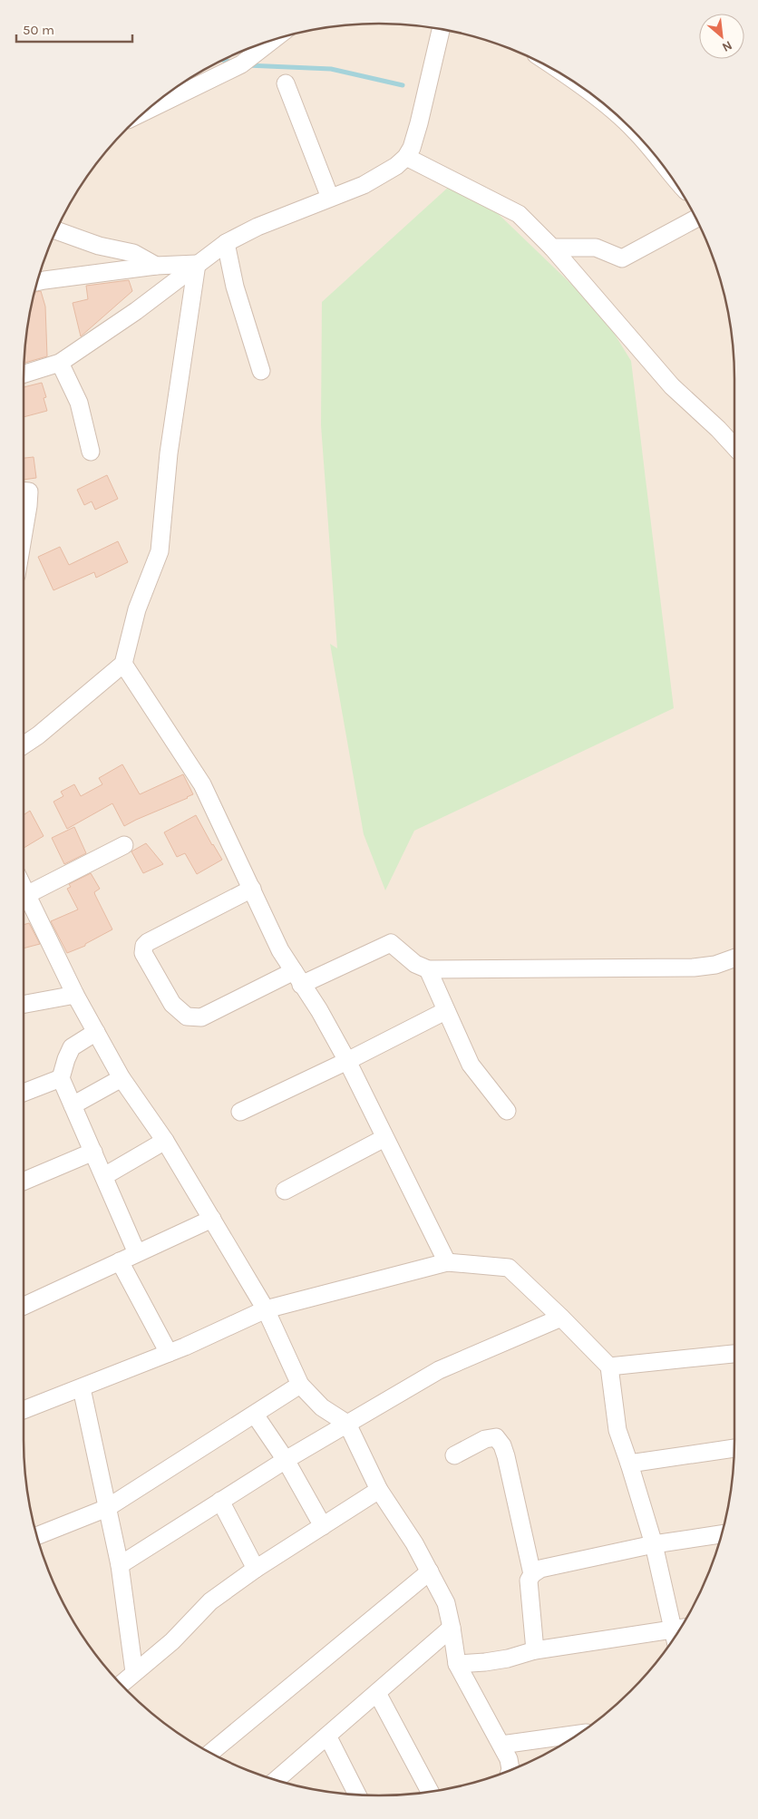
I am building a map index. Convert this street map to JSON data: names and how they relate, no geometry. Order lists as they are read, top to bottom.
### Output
{
  "scale_bar": "50 m",
  "north": "bottom right"
}
